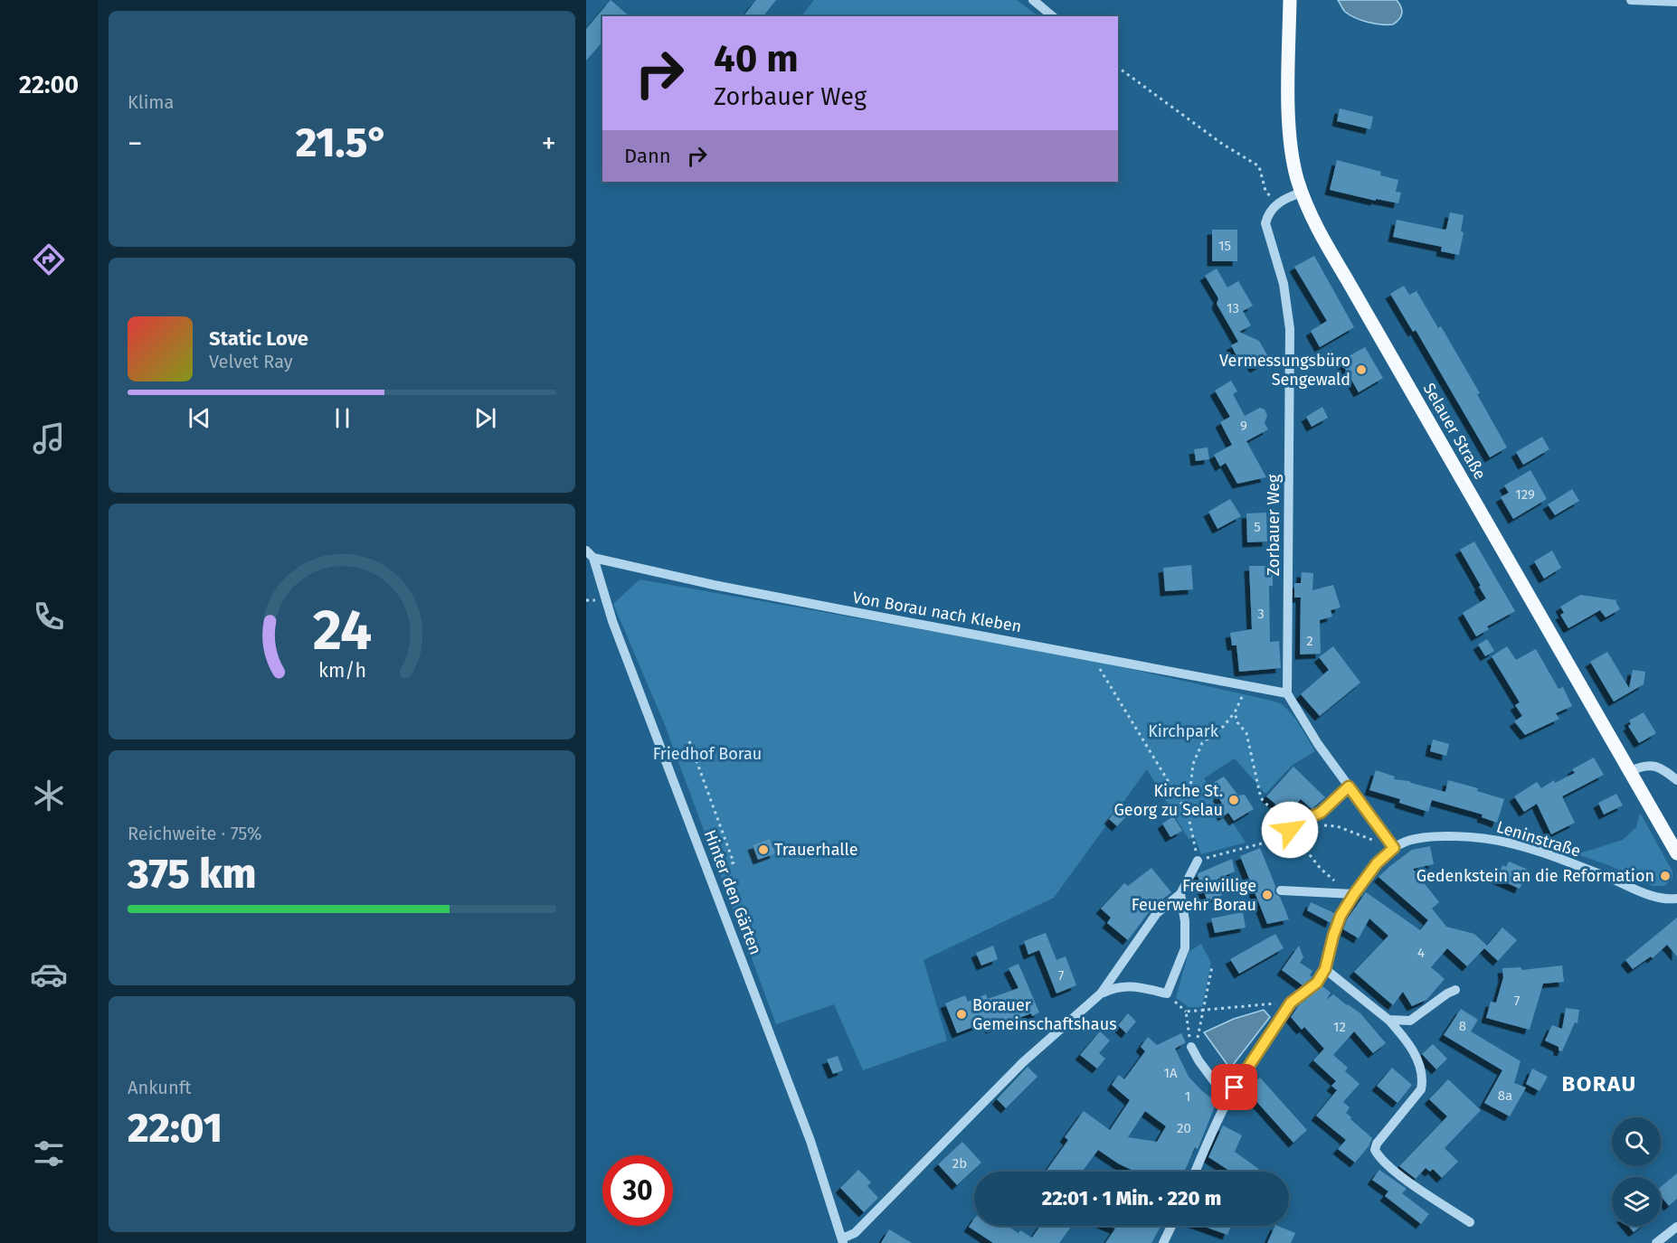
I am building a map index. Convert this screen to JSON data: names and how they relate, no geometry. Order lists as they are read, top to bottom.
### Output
{
  "streets": {
    "main road": ["Selauer Straße"],
    "street": [
      "Zorbauer Weg",
      "Von Borau nach Kleben",
      "Leninstraße",
      "Hinter den Gärten"
    ]
  },
  "crossings": [
    ["Zorbauer Weg", "Von Borau nach Kleben"],
    ["Von Borau nach Kleben", "Hinter den Gärten"]
  ],
  "districts": ["BORAU"],
  "parks": ["Kirchpark", "Friedhof Borau"],
  "places": [
    "Vermessungsbüro Sengewald",
    "Kirche St. Georg zu Selau",
    "Trauerhalle",
    "Gedenkstein an die Reformation",
    "Freiwillige Feuerwehr Borau",
    "Borauer Gemeinschaftshaus"
  ],
  "house_numbers": [
    "15",
    "13",
    "9",
    "129",
    "5",
    "3",
    "2",
    "4",
    "7",
    "7",
    "8",
    "12",
    "1A",
    "8a",
    "1",
    "20",
    "2b"
  ],
  "page": {
    "tabs": "22:00",
    "tile": [
      "Klima",
      ["Reichweite · 75%", "375 km"],
      ["Ankunft", "22:01"]
    ],
    "turn": ["40 m", "Zorbauer Weg"],
    "heat": ["−", "21.5°", "+"],
    "then": "Dann",
    "song": ["Static Love", "Velvet Ray"],
    "limit": "30",
    "trip": "22:01 · 1 Min. · 220 m",
    "gauge": ["24", "km/h"]
  }
}
